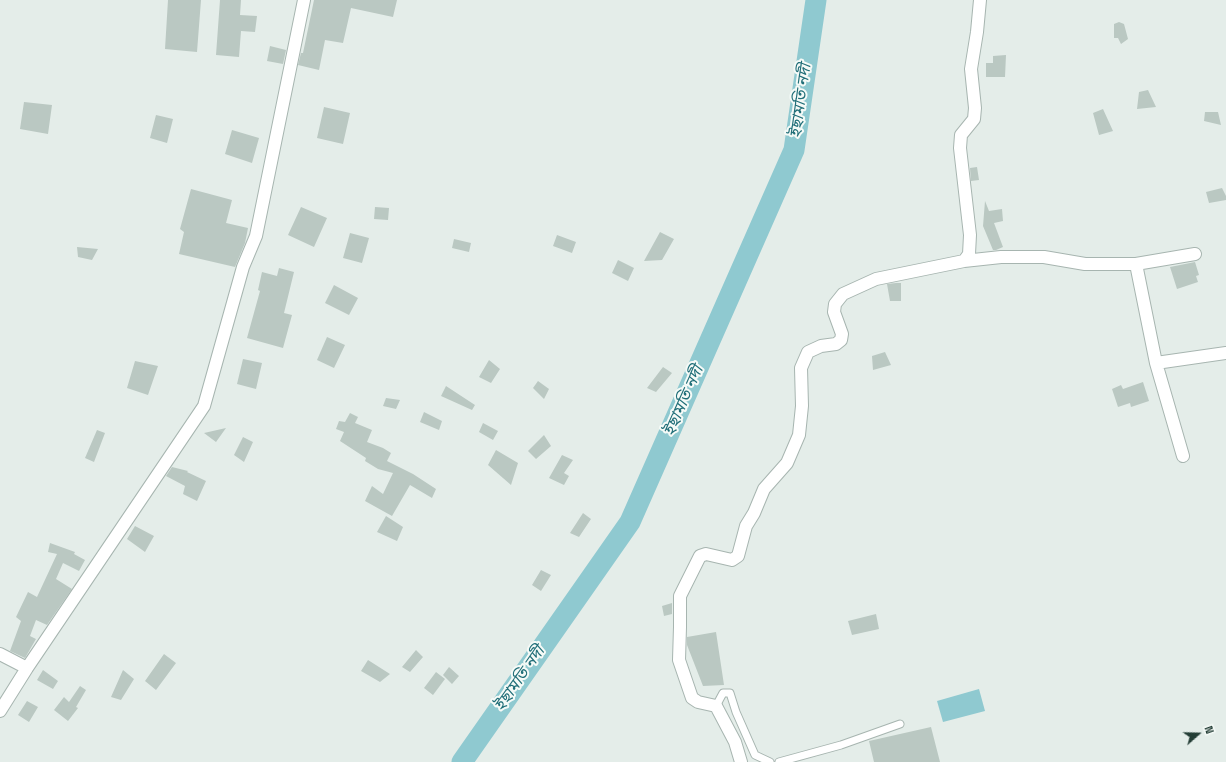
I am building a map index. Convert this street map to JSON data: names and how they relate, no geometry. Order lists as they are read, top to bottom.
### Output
{
  "water": ["ইছামতি নদী"],
  "north": "right"
}
